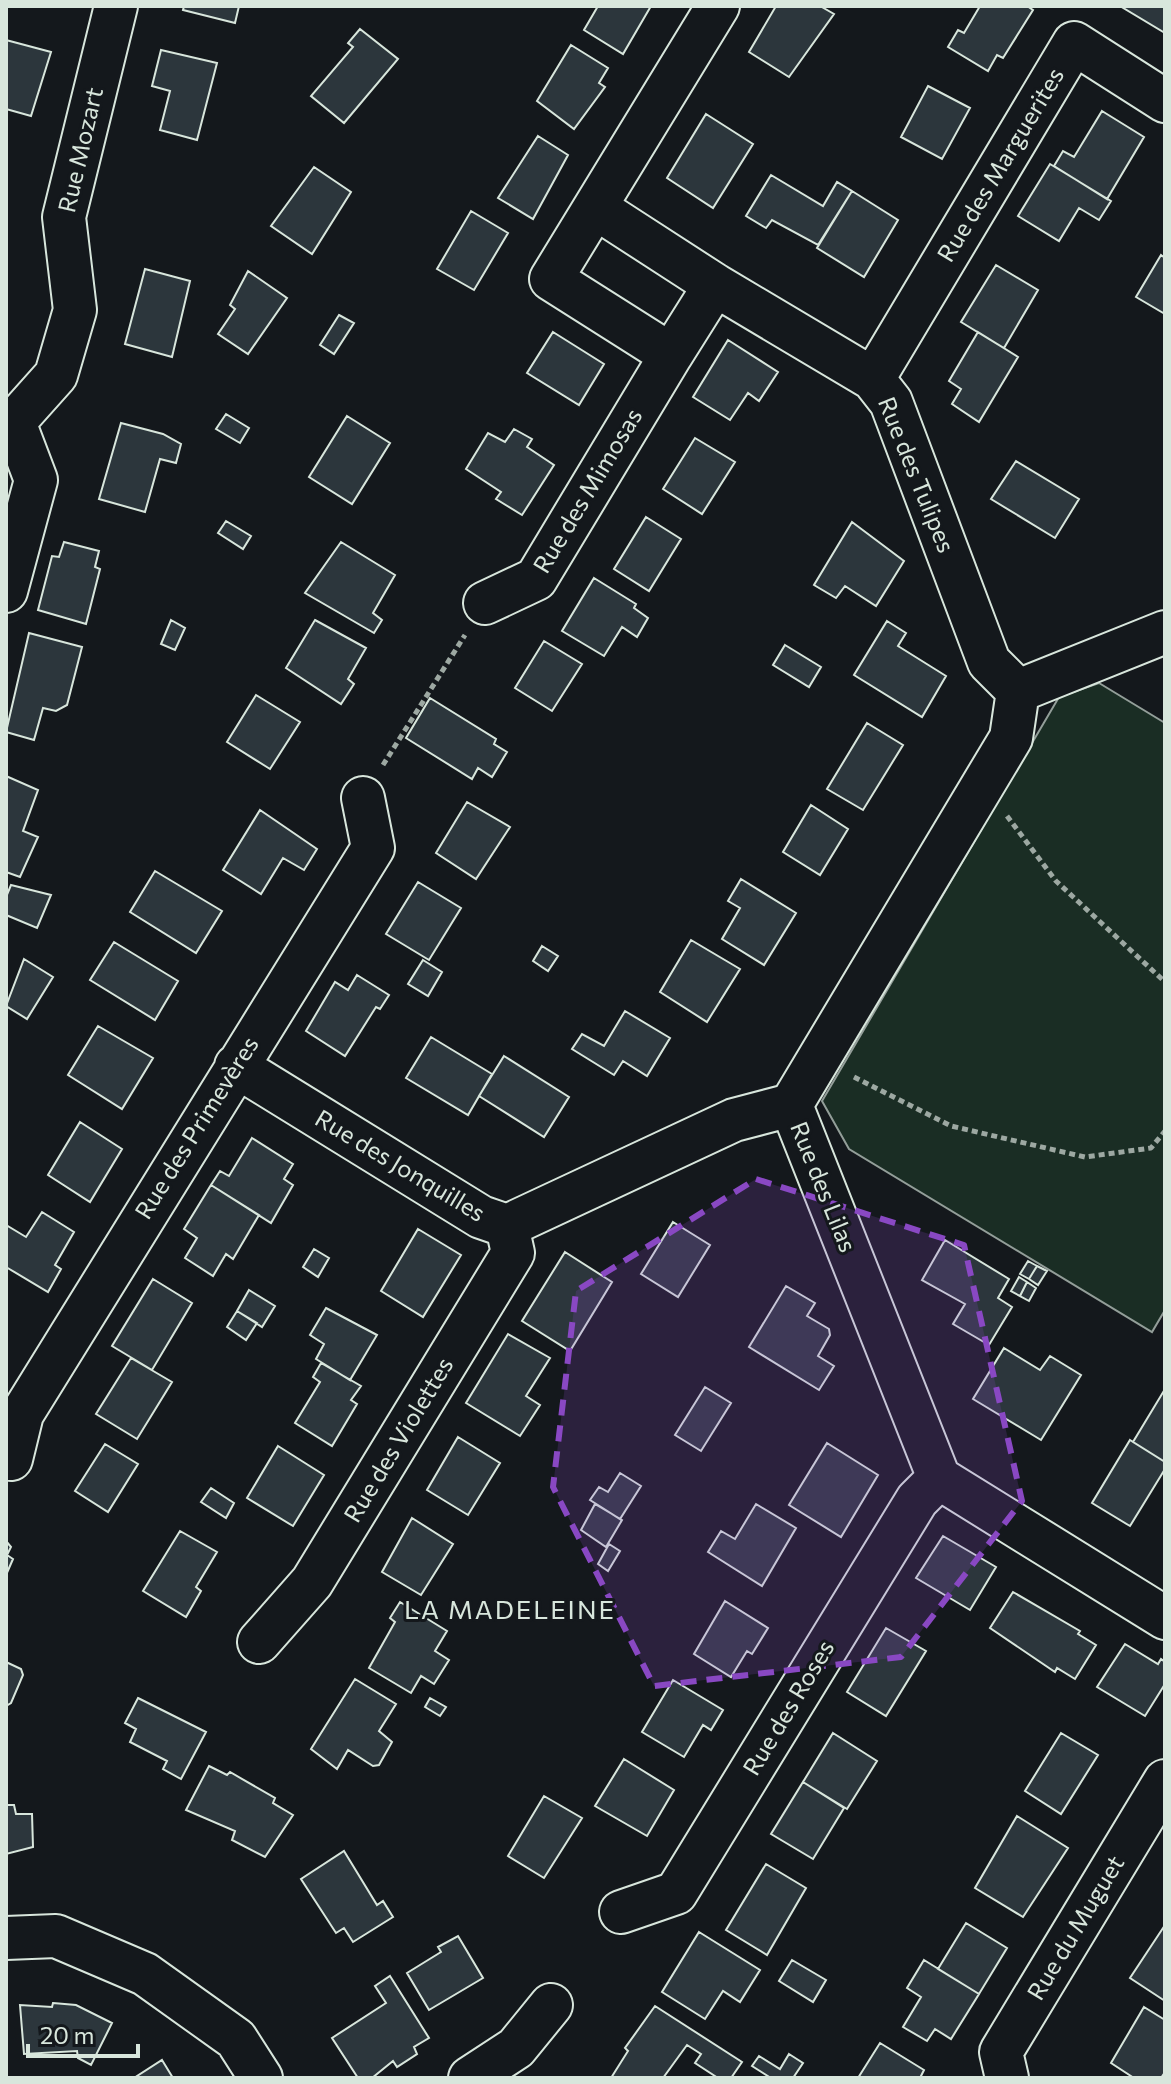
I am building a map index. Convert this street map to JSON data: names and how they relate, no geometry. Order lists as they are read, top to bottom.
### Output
{
  "streets": {
    "street": [
      "Rue Mozart",
      "Rue des Marguerites",
      "Rue des Tulipes",
      "Rue des Mimosas",
      "Rue des Primevères",
      "Rue des Jonquilles",
      "Rue des Lilas",
      "Rue des Violettes",
      "Rue des Roses",
      "Rue du Muguet"
    ]
  },
  "crossings": [
    ["Rue des Marguerites", "Rue des Tulipes"],
    ["Rue des Tulipes", "Rue des Mimosas"],
    ["Rue des Tulipes", "Rue des Lilas"],
    ["Rue des Primevères", "Rue des Jonquilles"],
    ["Rue des Jonquilles", "Rue des Lilas"],
    ["Rue des Jonquilles", "Rue des Violettes"],
    ["Rue des Lilas", "Rue des Roses"]
  ],
  "districts": ["LA MADELEINE"],
  "scale_bar": "20 m"
}
